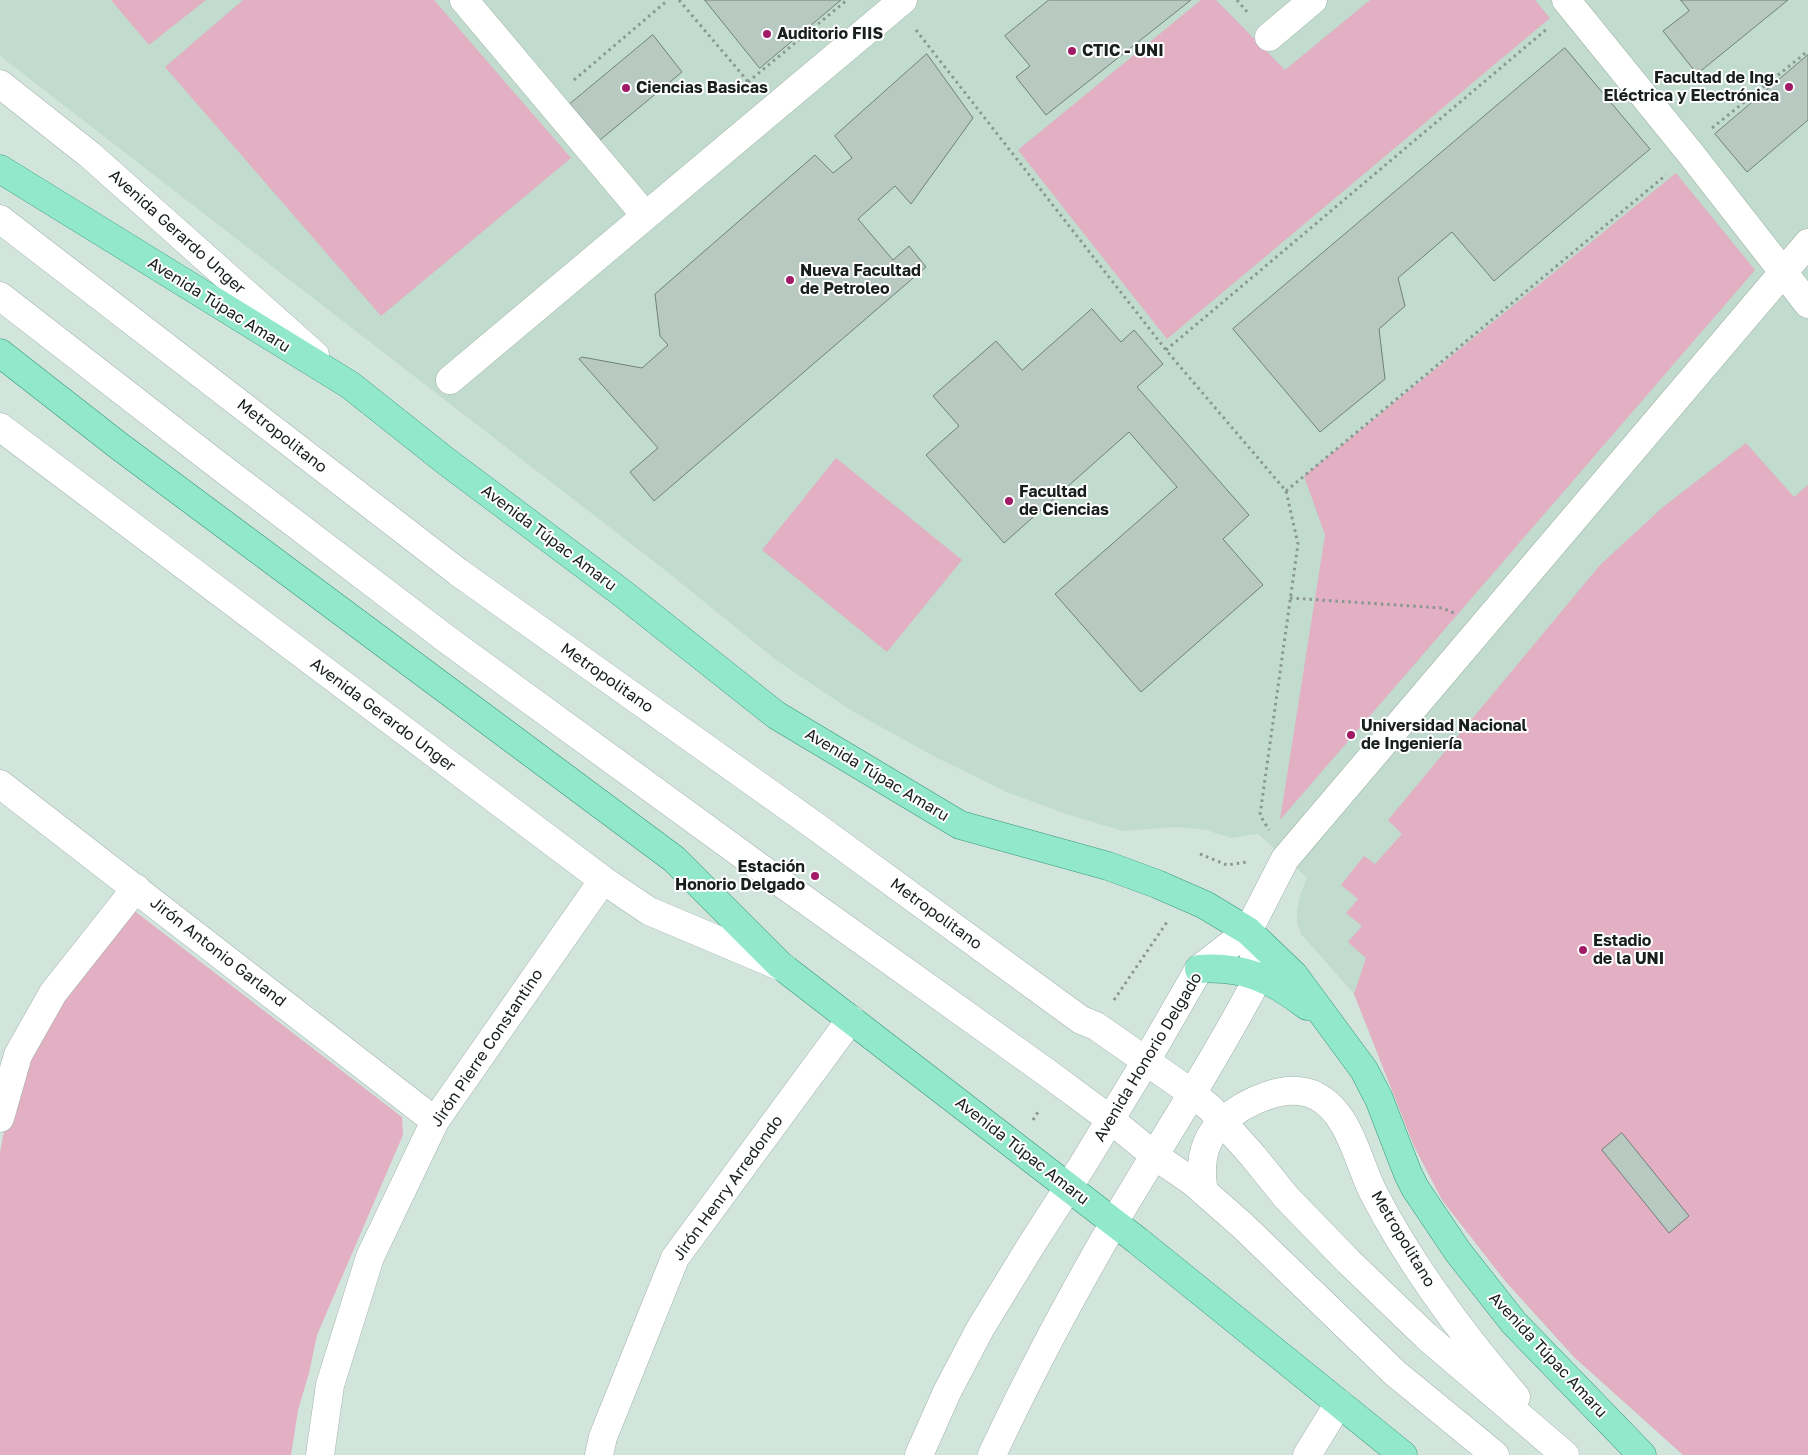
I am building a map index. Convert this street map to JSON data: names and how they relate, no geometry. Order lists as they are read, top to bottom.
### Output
{
  "streets": {
    "main road": ["Avenida Túpac Amaru"],
    "street": [
      "Avenida Gerardo Unger",
      "Metropolitano",
      "Jirón Antonio Garland",
      "Jirón Pierre Constantino",
      "Avenida Honorio Delgado",
      "Jirón Henry Arredondo"
    ]
  },
  "crossings": [
    ["Avenida Gerardo Unger", "Avenida Túpac Amaru"],
    ["Avenida Gerardo Unger", "Jirón Pierre Constantino"],
    ["Avenida Túpac Amaru", "Avenida Honorio Delgado"],
    ["Avenida Túpac Amaru", "Jirón Henry Arredondo"],
    ["Metropolitano", "Avenida Honorio Delgado"],
    ["Jirón Antonio Garland", "Jirón Pierre Constantino"]
  ],
  "places": [
    "Auditorio FIIS",
    "CTIC - UNI",
    "Facultad de Ing. Eléctrica y Electrónica",
    "Ciencias Basicas",
    "Nueva Facultad de Petroleo",
    "Facultad de Ciencias",
    "Universidad Nacional de Ingeniería",
    "Estación Honorio Delgado",
    "Estadio de la UNI"
  ]
}
